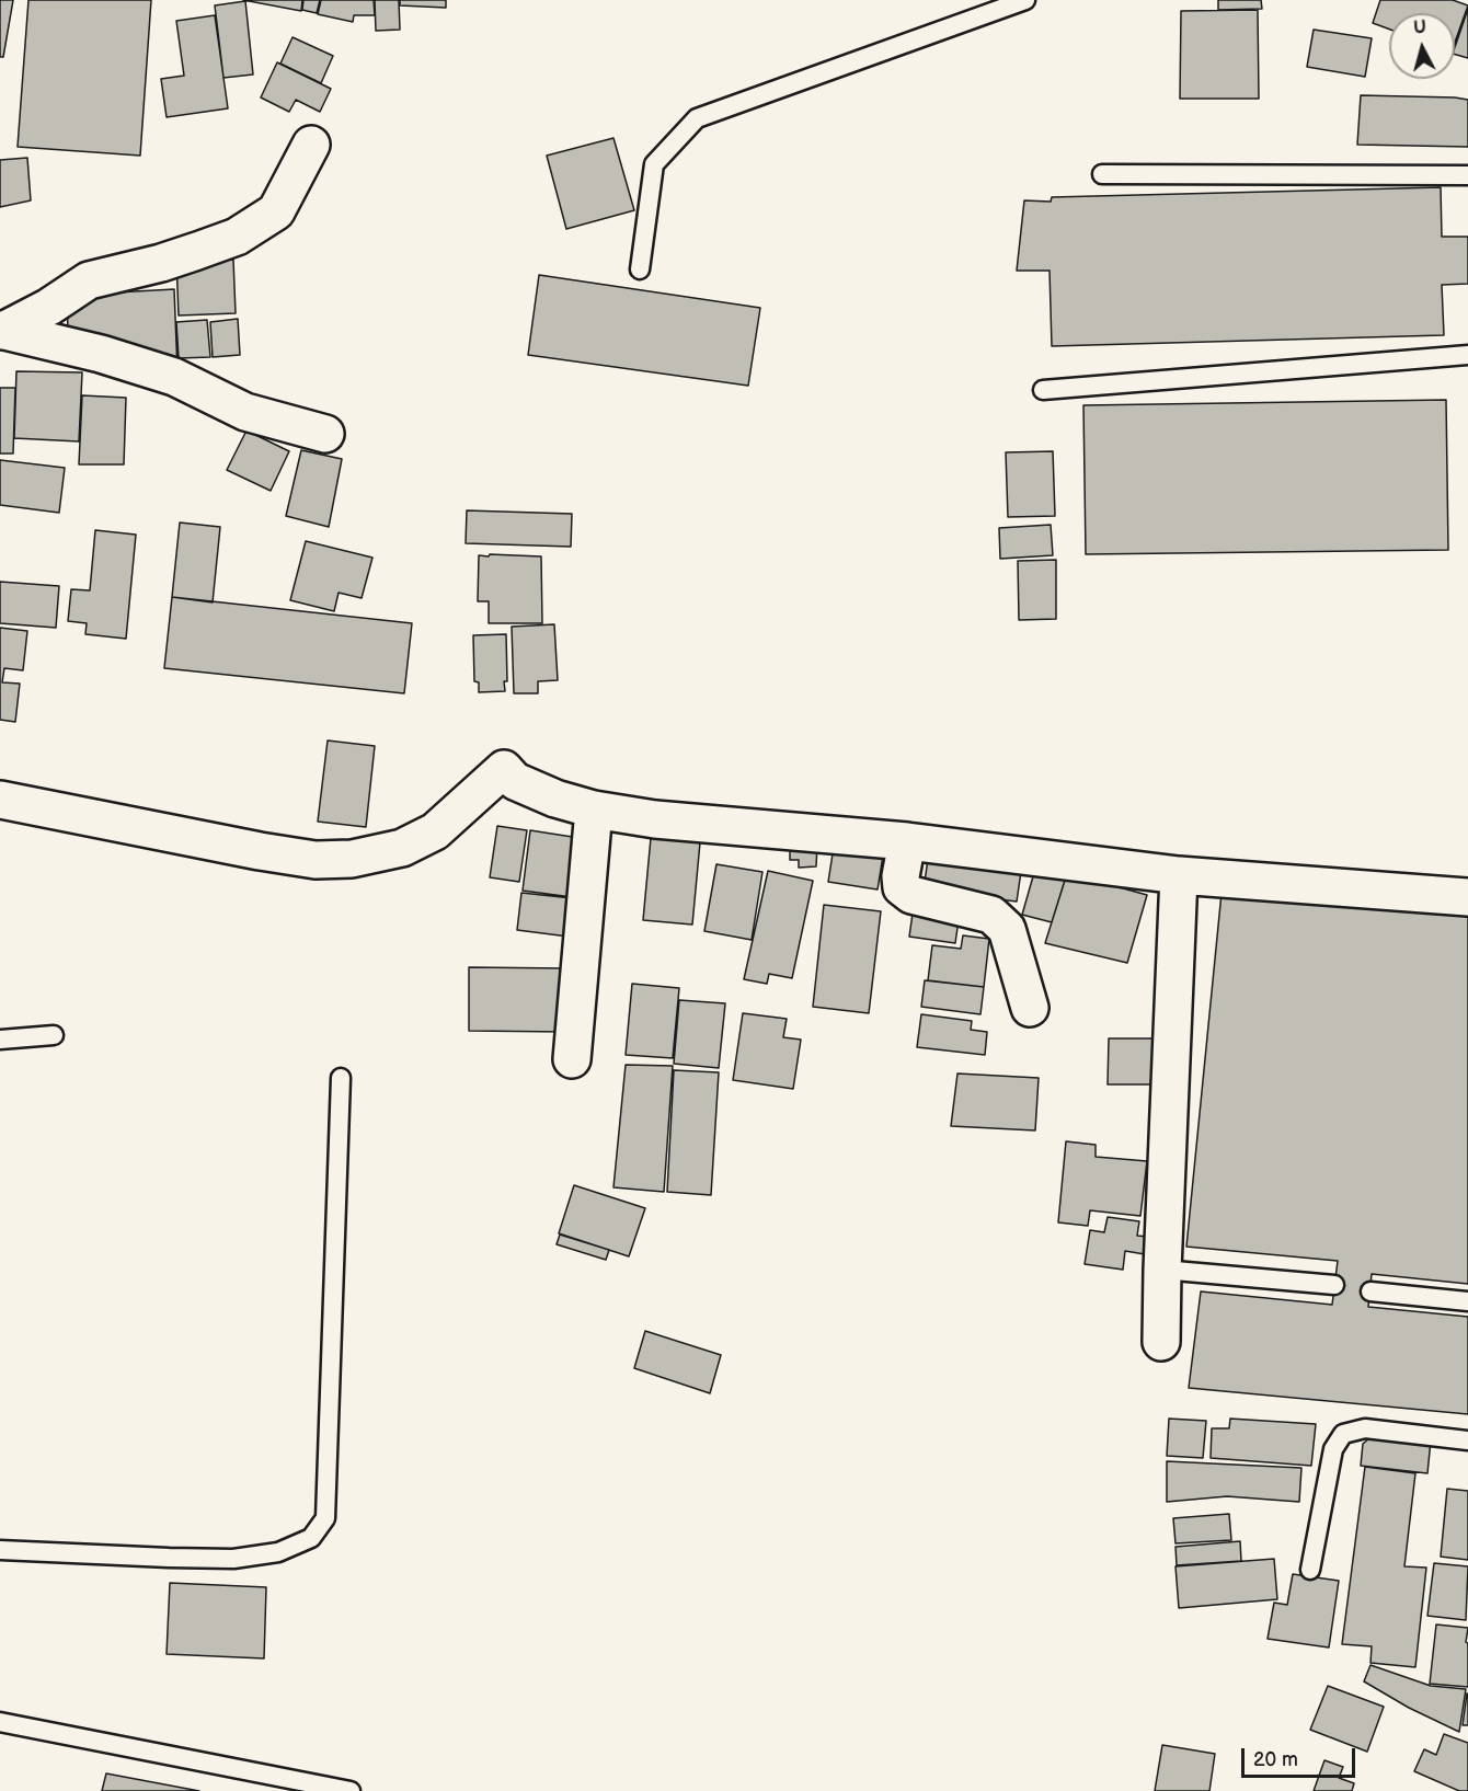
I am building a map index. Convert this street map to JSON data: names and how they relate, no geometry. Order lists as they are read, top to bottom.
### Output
{
  "scale_bar": "20 m",
  "north": "top"
}
